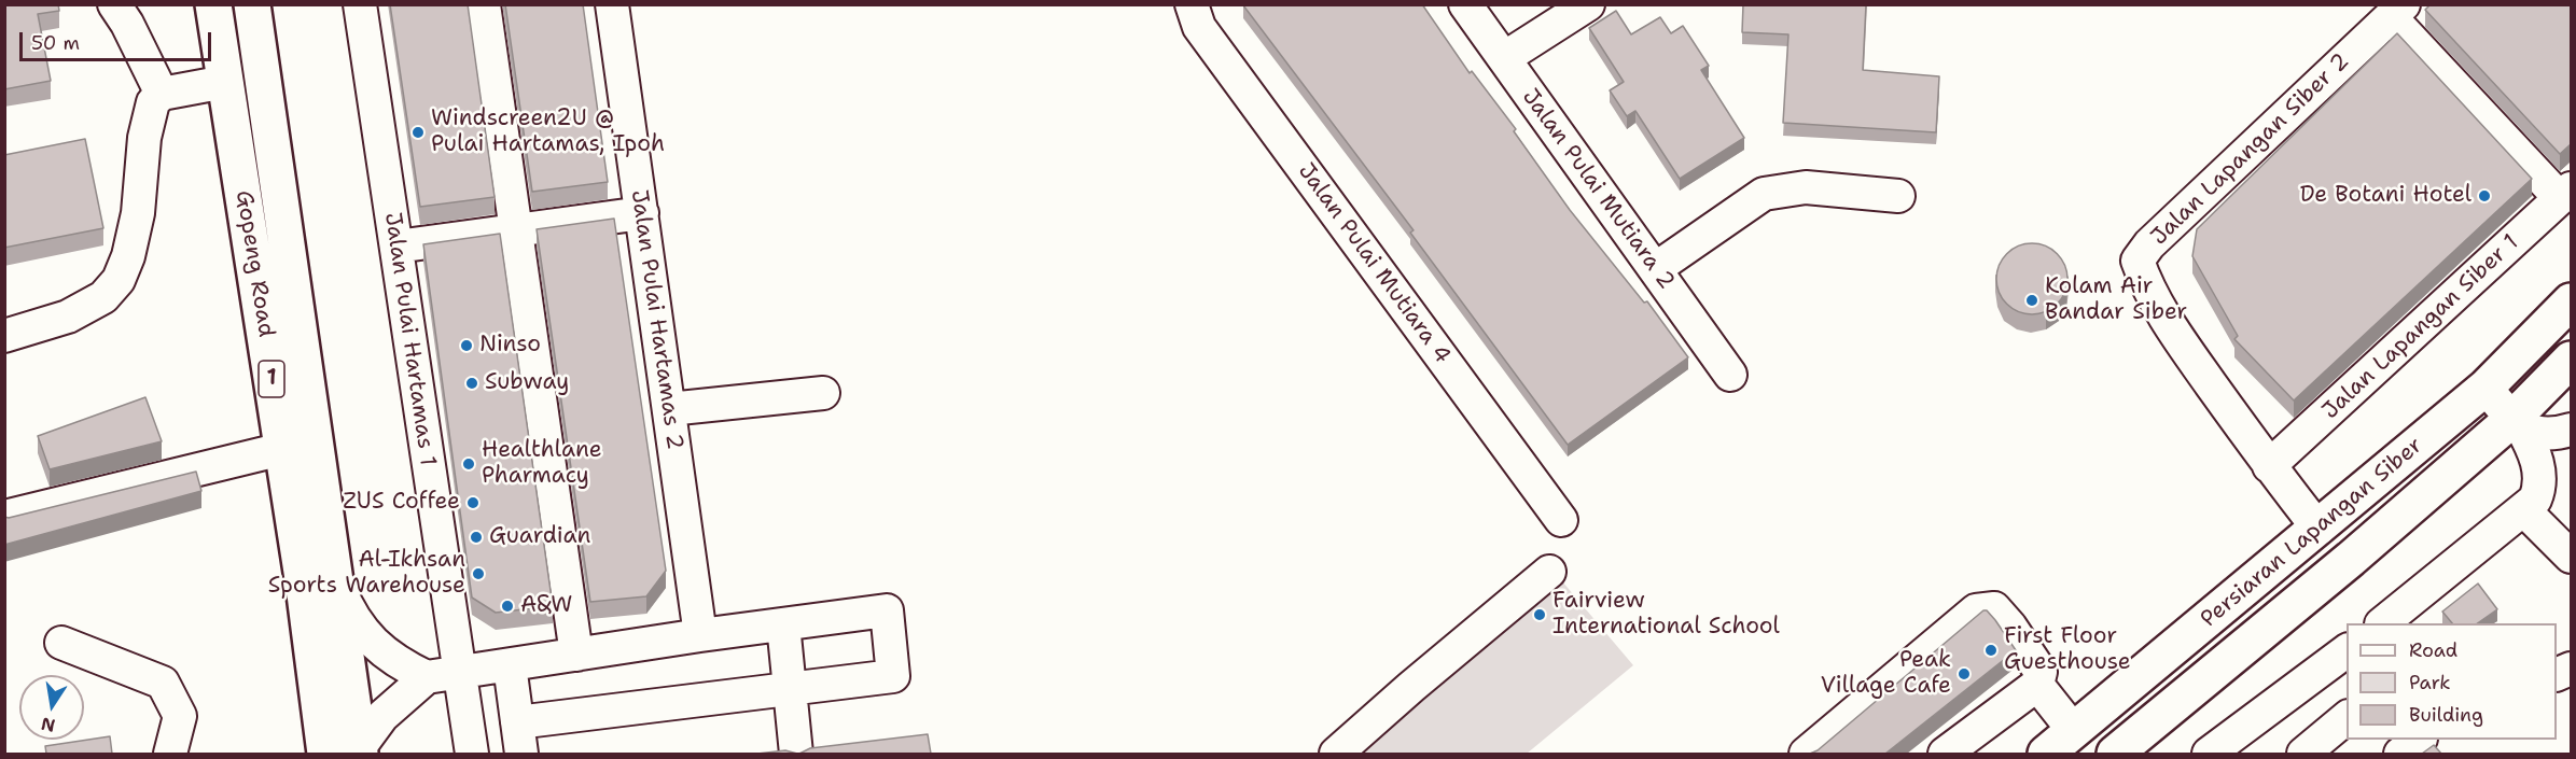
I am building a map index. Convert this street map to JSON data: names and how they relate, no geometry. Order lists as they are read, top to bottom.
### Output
{
  "streets": {
    "main road": ["Gopeng Road", "1", "Persiaran Lapangan Siber"],
    "street": [
      "Jalan Lapangan Siber 2",
      "Jalan Pulai Mutiara 2",
      "Jalan Pulai Mutiara 4",
      "Jalan Pulai Hartamas 2",
      "Jalan Lapangan Siber 1",
      "Jalan Pulai Hartamas 1"
    ]
  },
  "crossings": [
    ["Jalan Lapangan Siber 2", "Jalan Lapangan Siber 1"],
    ["Jalan Lapangan Siber 2", "Persiaran Lapangan Siber"]
  ],
  "places": [
    "Windscreen2U @ Pulai Hartamas, Ipoh",
    "De Botani Hotel",
    "Kolam Air Bandar Siber",
    "Ninso",
    "Subway",
    "Healthlane Pharmacy",
    "ZUS Coffee",
    "Guardian",
    "Al-Ikhsan Sports Warehouse",
    "A&W",
    "Fairview International School",
    "First Floor Guesthouse",
    "Peak Village Cafe"
  ],
  "legend": ["Road", "Park", "Building"],
  "scale_bar": "50 m",
  "north": "bottom"
}
